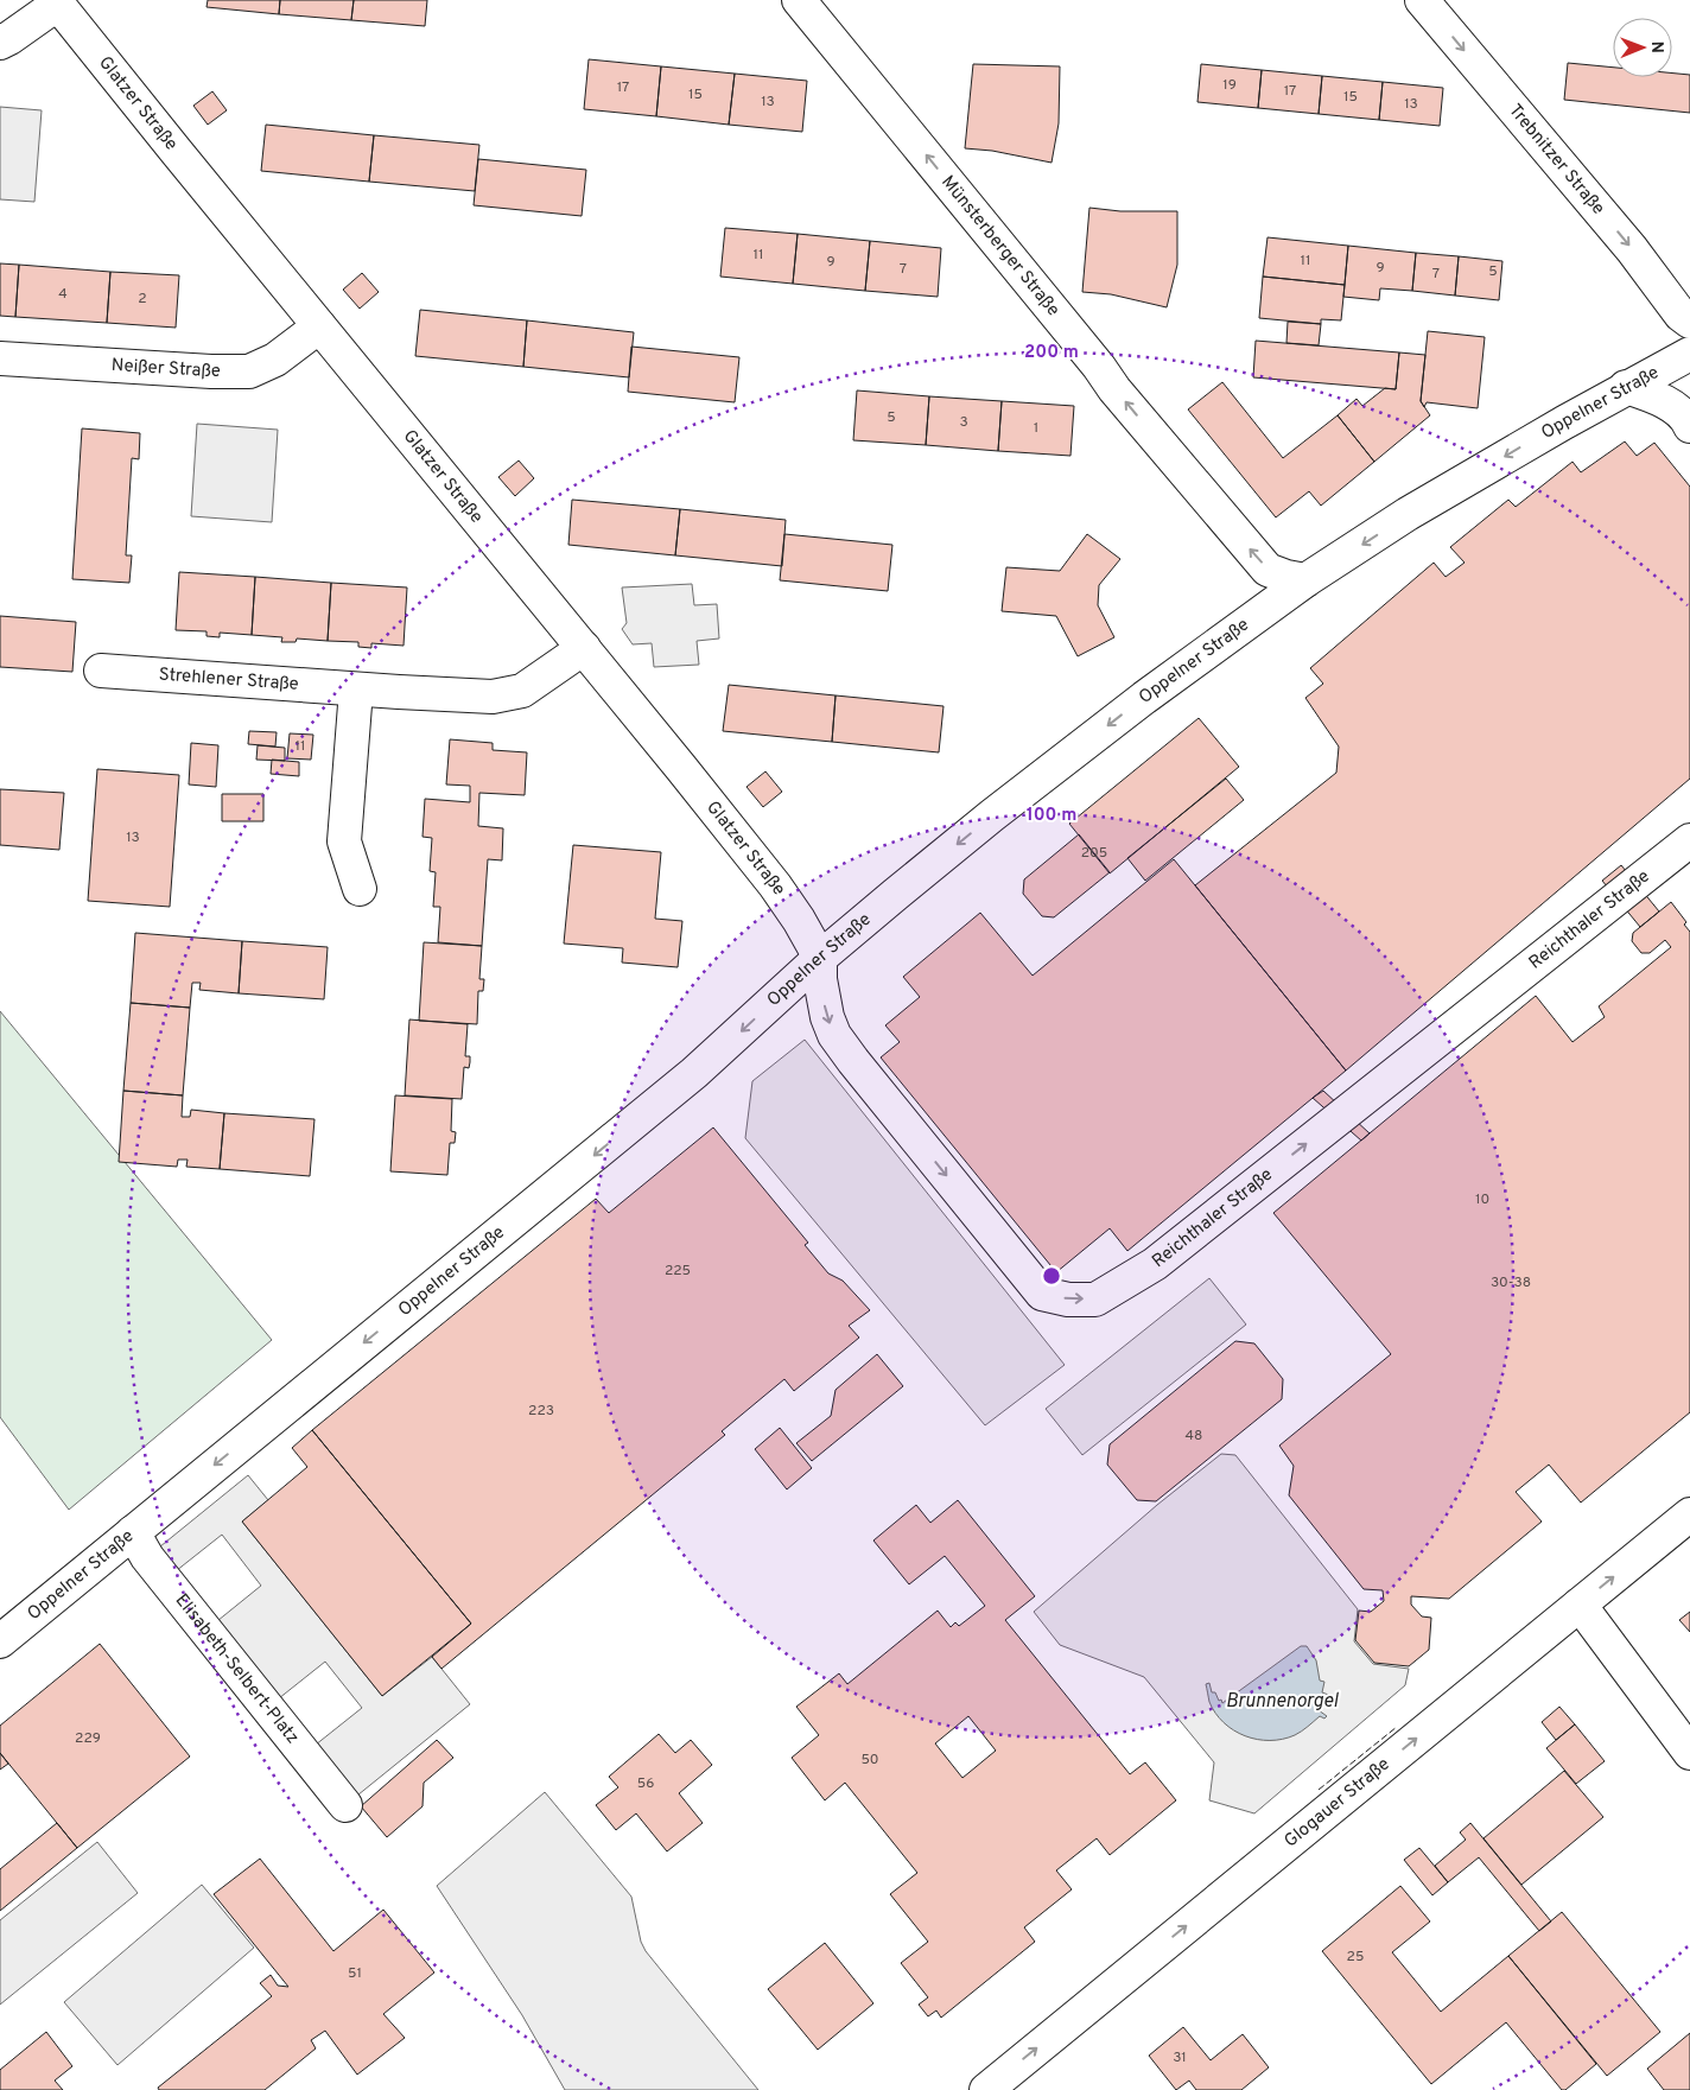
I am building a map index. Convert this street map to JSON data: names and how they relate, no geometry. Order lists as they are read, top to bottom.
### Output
{
  "streets": {
    "street": [
      "Glatzer Straße",
      "Trebnitzer Straße",
      "Münsterberger Straße",
      "Neißer Straße",
      "Oppelner Straße",
      "Strehlener Straße",
      "Reichthaler Straße",
      "Elisabeth-Selbert-Platz",
      "Glogauer Straße"
    ]
  },
  "crossings": [
    ["Glatzer Straße", "Neißer Straße"],
    ["Glatzer Straße", "Oppelner Straße"],
    ["Glatzer Straße", "Strehlener Straße"],
    ["Glatzer Straße", "Reichthaler Straße"],
    ["Münsterberger Straße", "Oppelner Straße"],
    ["Oppelner Straße", "Reichthaler Straße"],
    ["Oppelner Straße", "Elisabeth-Selbert-Platz"]
  ],
  "one_way": [
    "Trebnitzer Straße",
    "Münsterberger Straße",
    "Oppelner Straße",
    "Glogauer Straße"
  ],
  "water": ["Brunnenorgel"],
  "house_numbers": [
    "19",
    "17",
    "17",
    "15",
    "15",
    "13",
    "13",
    "11",
    "11",
    "9",
    "9",
    "7",
    "5",
    "7",
    "4",
    "2",
    "5",
    "3",
    "1",
    "11",
    "13",
    "205",
    "10",
    "225",
    "30-38",
    "223",
    "48",
    "229",
    "50",
    "56",
    "25",
    "51",
    "31"
  ],
  "north": "right",
  "rings": ["200 m", "100 m"]
}
